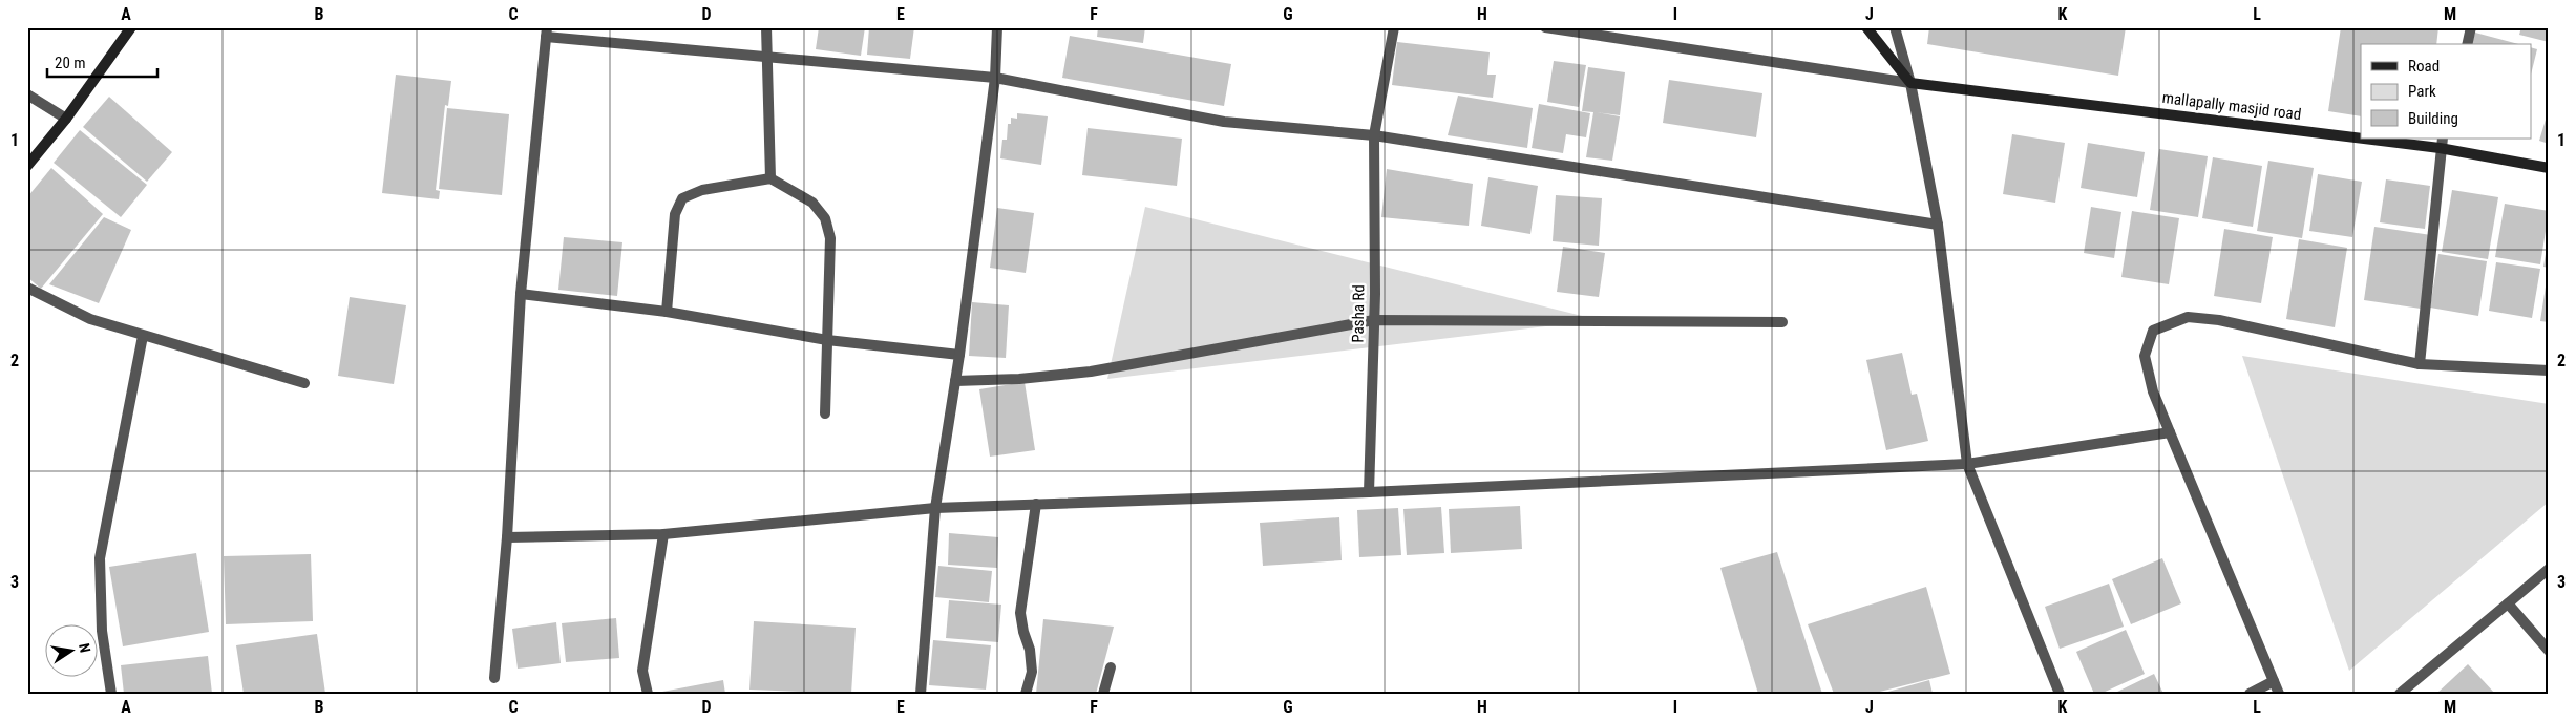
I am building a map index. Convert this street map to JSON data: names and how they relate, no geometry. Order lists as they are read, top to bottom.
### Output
{
  "streets": {
    "street": ["mallapally masjid road", "Pasha Rd"]
  },
  "legend": ["Road", "Park", "Building"],
  "scale_bar": "20 m",
  "north": "right",
  "grid": {
    "columns": [
      "A",
      "B",
      "C",
      "D",
      "E",
      "F",
      "G",
      "H",
      "I",
      "J",
      "K",
      "L",
      "M"
    ],
    "rows": ["1", "2", "3"]
  }
}
